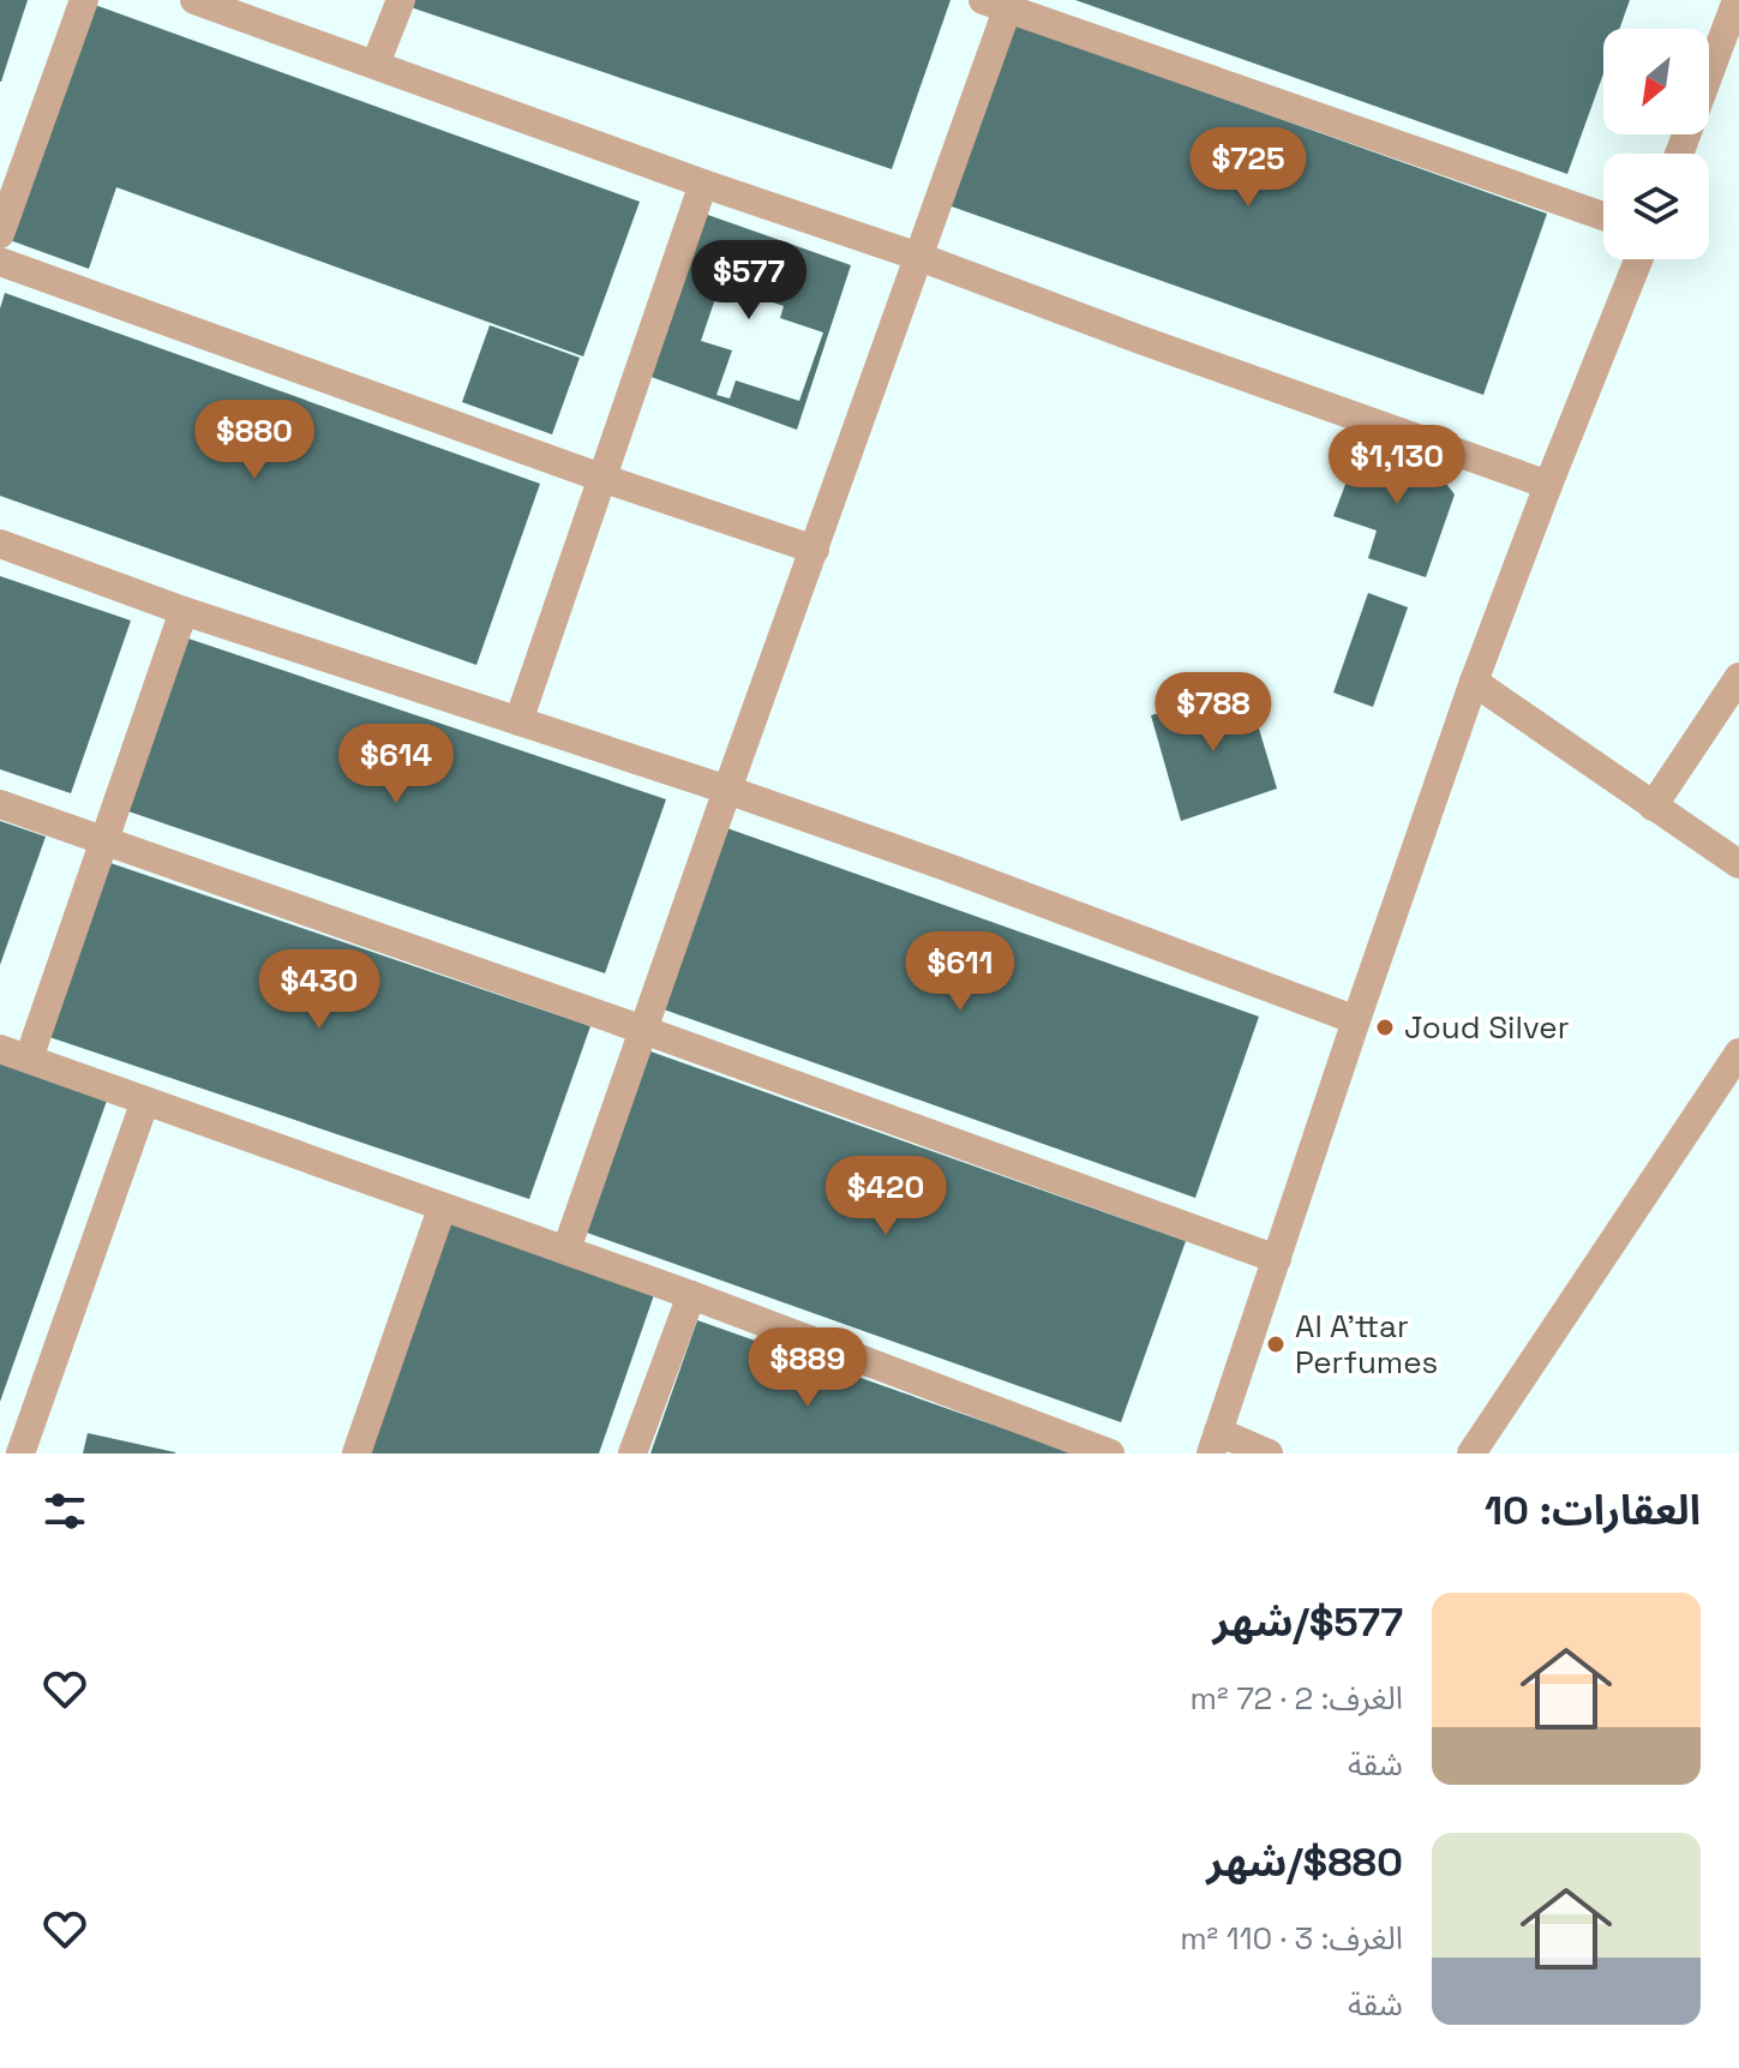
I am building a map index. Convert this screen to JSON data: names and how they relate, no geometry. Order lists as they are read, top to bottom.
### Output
{
  "places": ["Joud Silver", "Al A'ttar Perfumes"],
  "north": "bottom left",
  "page": {
    "price": [
      "$725",
      "$577",
      "$880",
      "$1,130",
      "$788",
      "$614",
      "$611",
      "$430",
      "$420",
      "$889"
    ],
    "heading": "العقارات: 10",
    "list": [
      {
        "name": "$577/شهر",
        "note": "الغرف: 2 · 72 m² · شقة"
      },
      {
        "name": "$880/شهر",
        "note": "الغرف: 3 · 110 m² · شقة"
      }
    ]
  }
}
